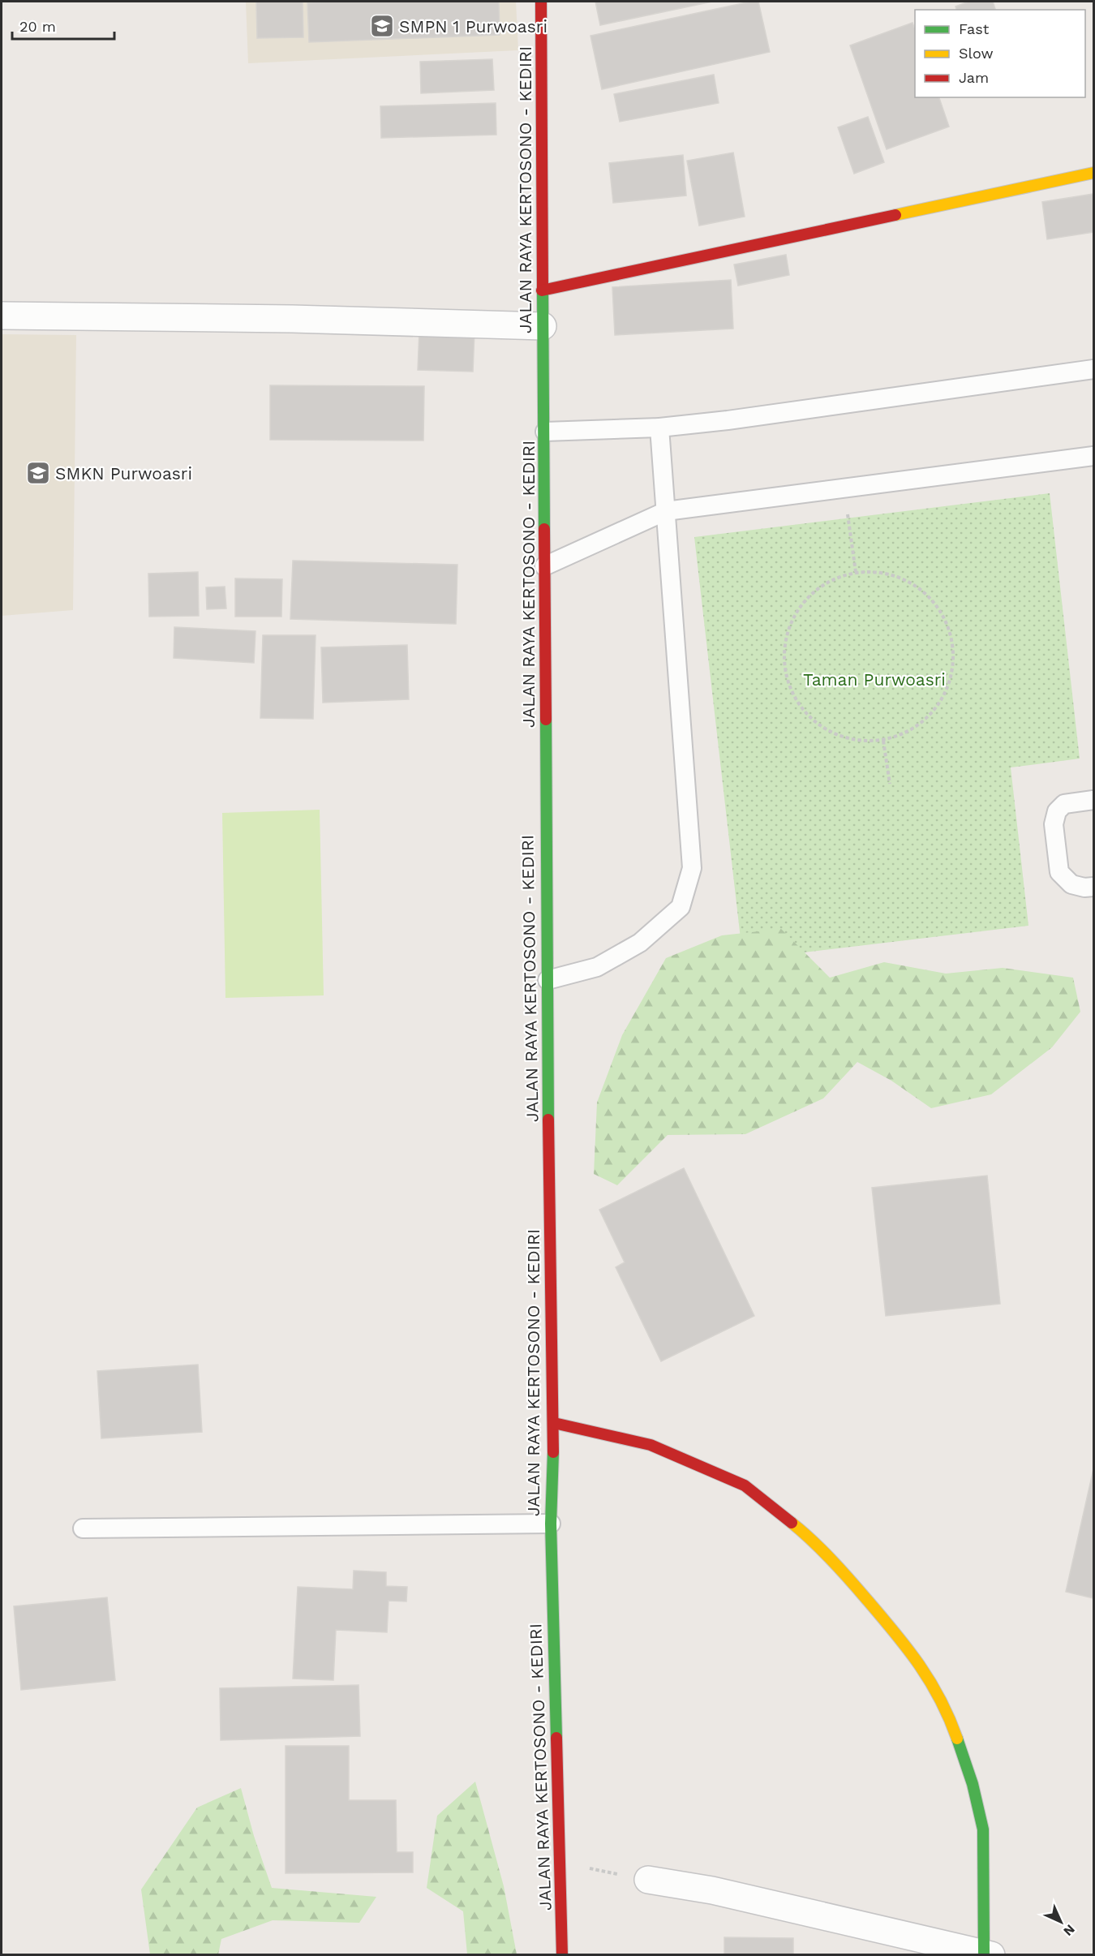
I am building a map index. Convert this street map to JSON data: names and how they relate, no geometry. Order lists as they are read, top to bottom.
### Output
{
  "streets": {
    "main road": ["JALAN RAYA KERTOSONO - KEDIRI"]
  },
  "parks": ["Taman Purwoasri"],
  "places": {
    "school or university": ["SMPN 1 Purwoasri", "SMKN Purwoasri"]
  },
  "legend": ["Fast", "Slow", "Jam"],
  "scale_bar": "20 m",
  "north": "bottom right"
}
